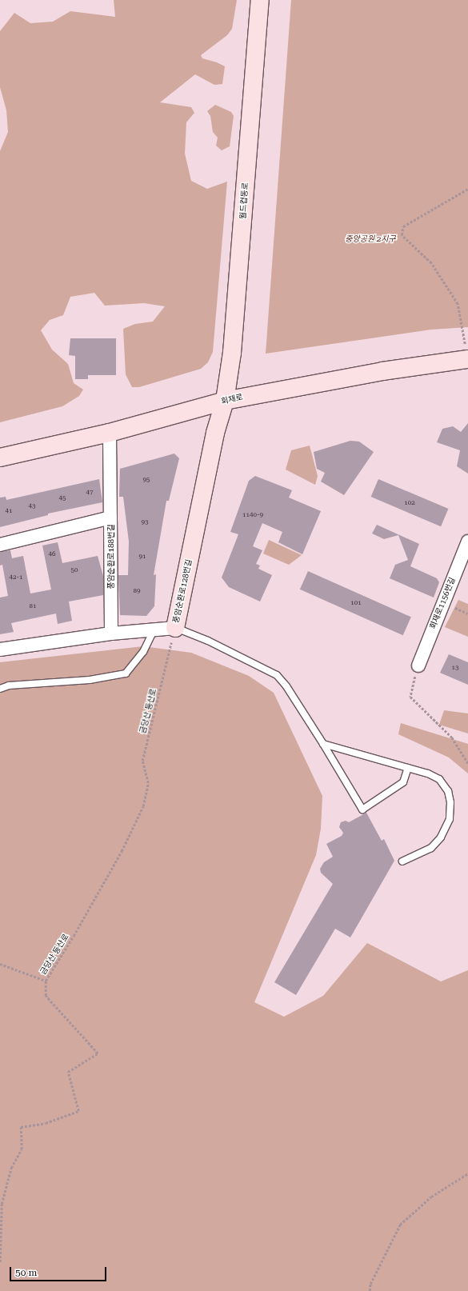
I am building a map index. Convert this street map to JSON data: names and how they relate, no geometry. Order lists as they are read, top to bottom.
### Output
{
  "streets": {
    "street": [
      "월드컵동로",
      "회재로",
      "풍암순환로188번길",
      "풍암순환로128번길",
      "회재로1156번길"
    ],
    "path": ["금당산 등산로"]
  },
  "crossings": [
    ["월드컵동로", "회재로"],
    ["월드컵동로", "풍암순환로128번길"],
    ["회재로", "풍암순환로128번길"],
    ["풍암순환로188번길", "풍암순환로128번길"],
    ["풍암순환로128번길", "금당산 등산로"]
  ],
  "parks": ["중앙공원 2지구"],
  "house_numbers": [
    "95",
    "47",
    "45",
    "102",
    "43",
    "41",
    "1140-9",
    "93",
    "46",
    "91",
    "50",
    "42-1",
    "89",
    "101",
    "81",
    "13"
  ],
  "scale_bar": "50 m"
}
